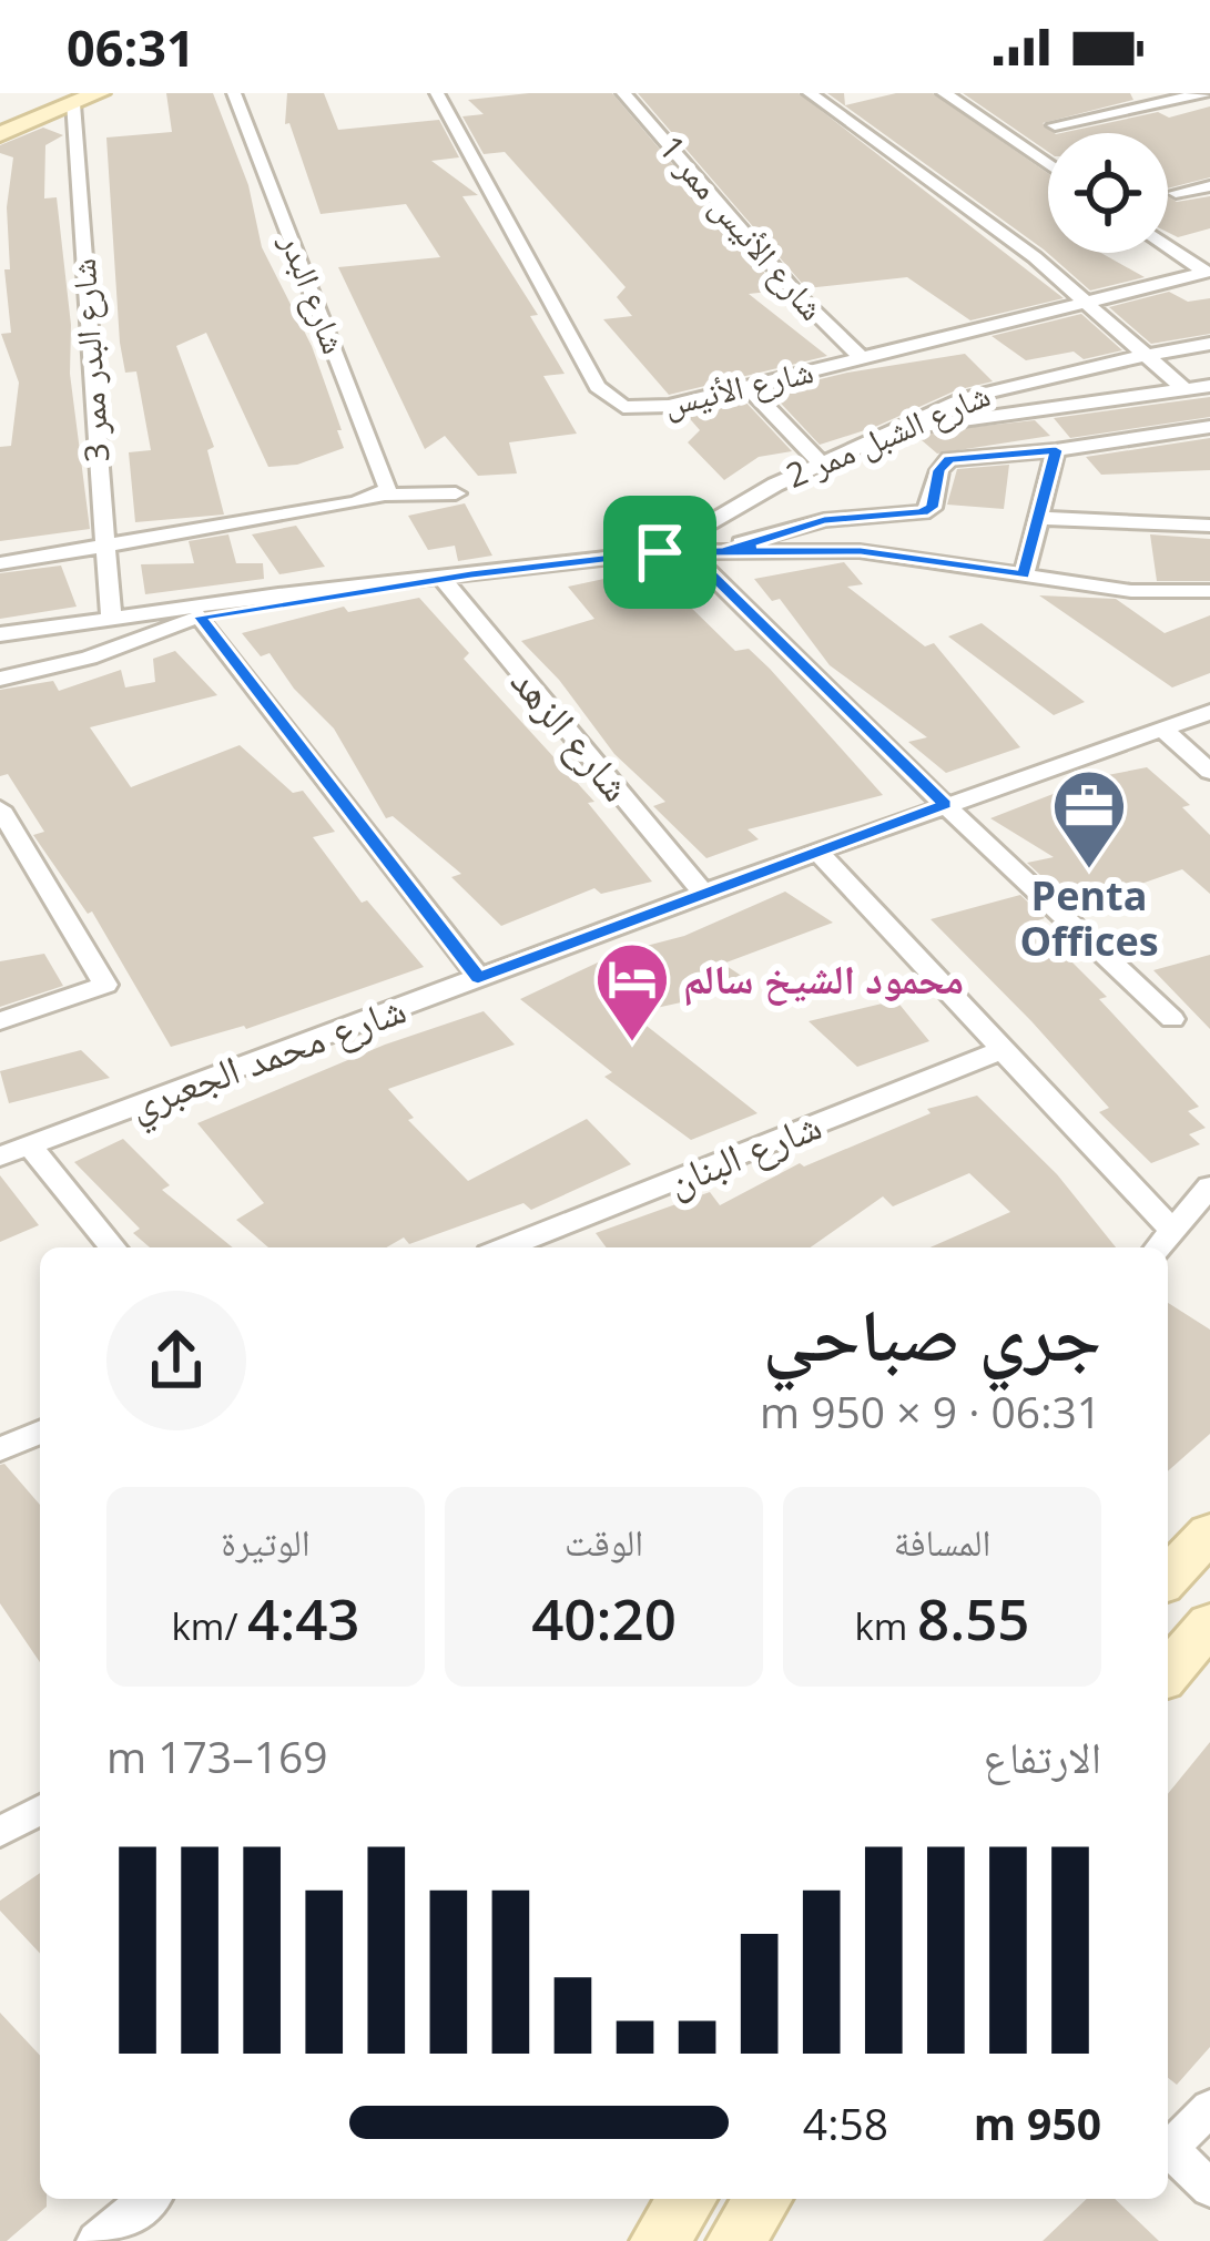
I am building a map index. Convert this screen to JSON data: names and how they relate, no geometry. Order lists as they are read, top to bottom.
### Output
{
  "streets": {
    "street": [
      "شارع الأنيس ممر 1",
      "شارع البدر",
      "شارع البدر ممر 3",
      "شارع الأنيس",
      "شارع الشبل ممر 2",
      "شارع الزهد",
      "شارع محمد الجعبري",
      "شارع البنان"
    ]
  },
  "crossings": [
    ["شارع الأنيس ممر 1", "شارع الأنيس"],
    ["شارع الزهد", "شارع محمد الجعبري"]
  ],
  "places": {
    "office": ["Penta Offices"],
    "hotel": ["محمود الشيخ سالم"]
  },
  "page": {
    "status": "06:31",
    "heading": ["جري صباحي", "06:31 · 9 × 950 m"],
    "stats": [
      ["المسافة", "8.55 km"],
      ["الوقت", "40:20"],
      ["الوتيرة", "4:43 /km"]
    ],
    "chart": ["الارتفاع", "169–173 m"],
    "list": [
      {
        "name": "950 m",
        "note": "4:58"
      }
    ]
  }
}
